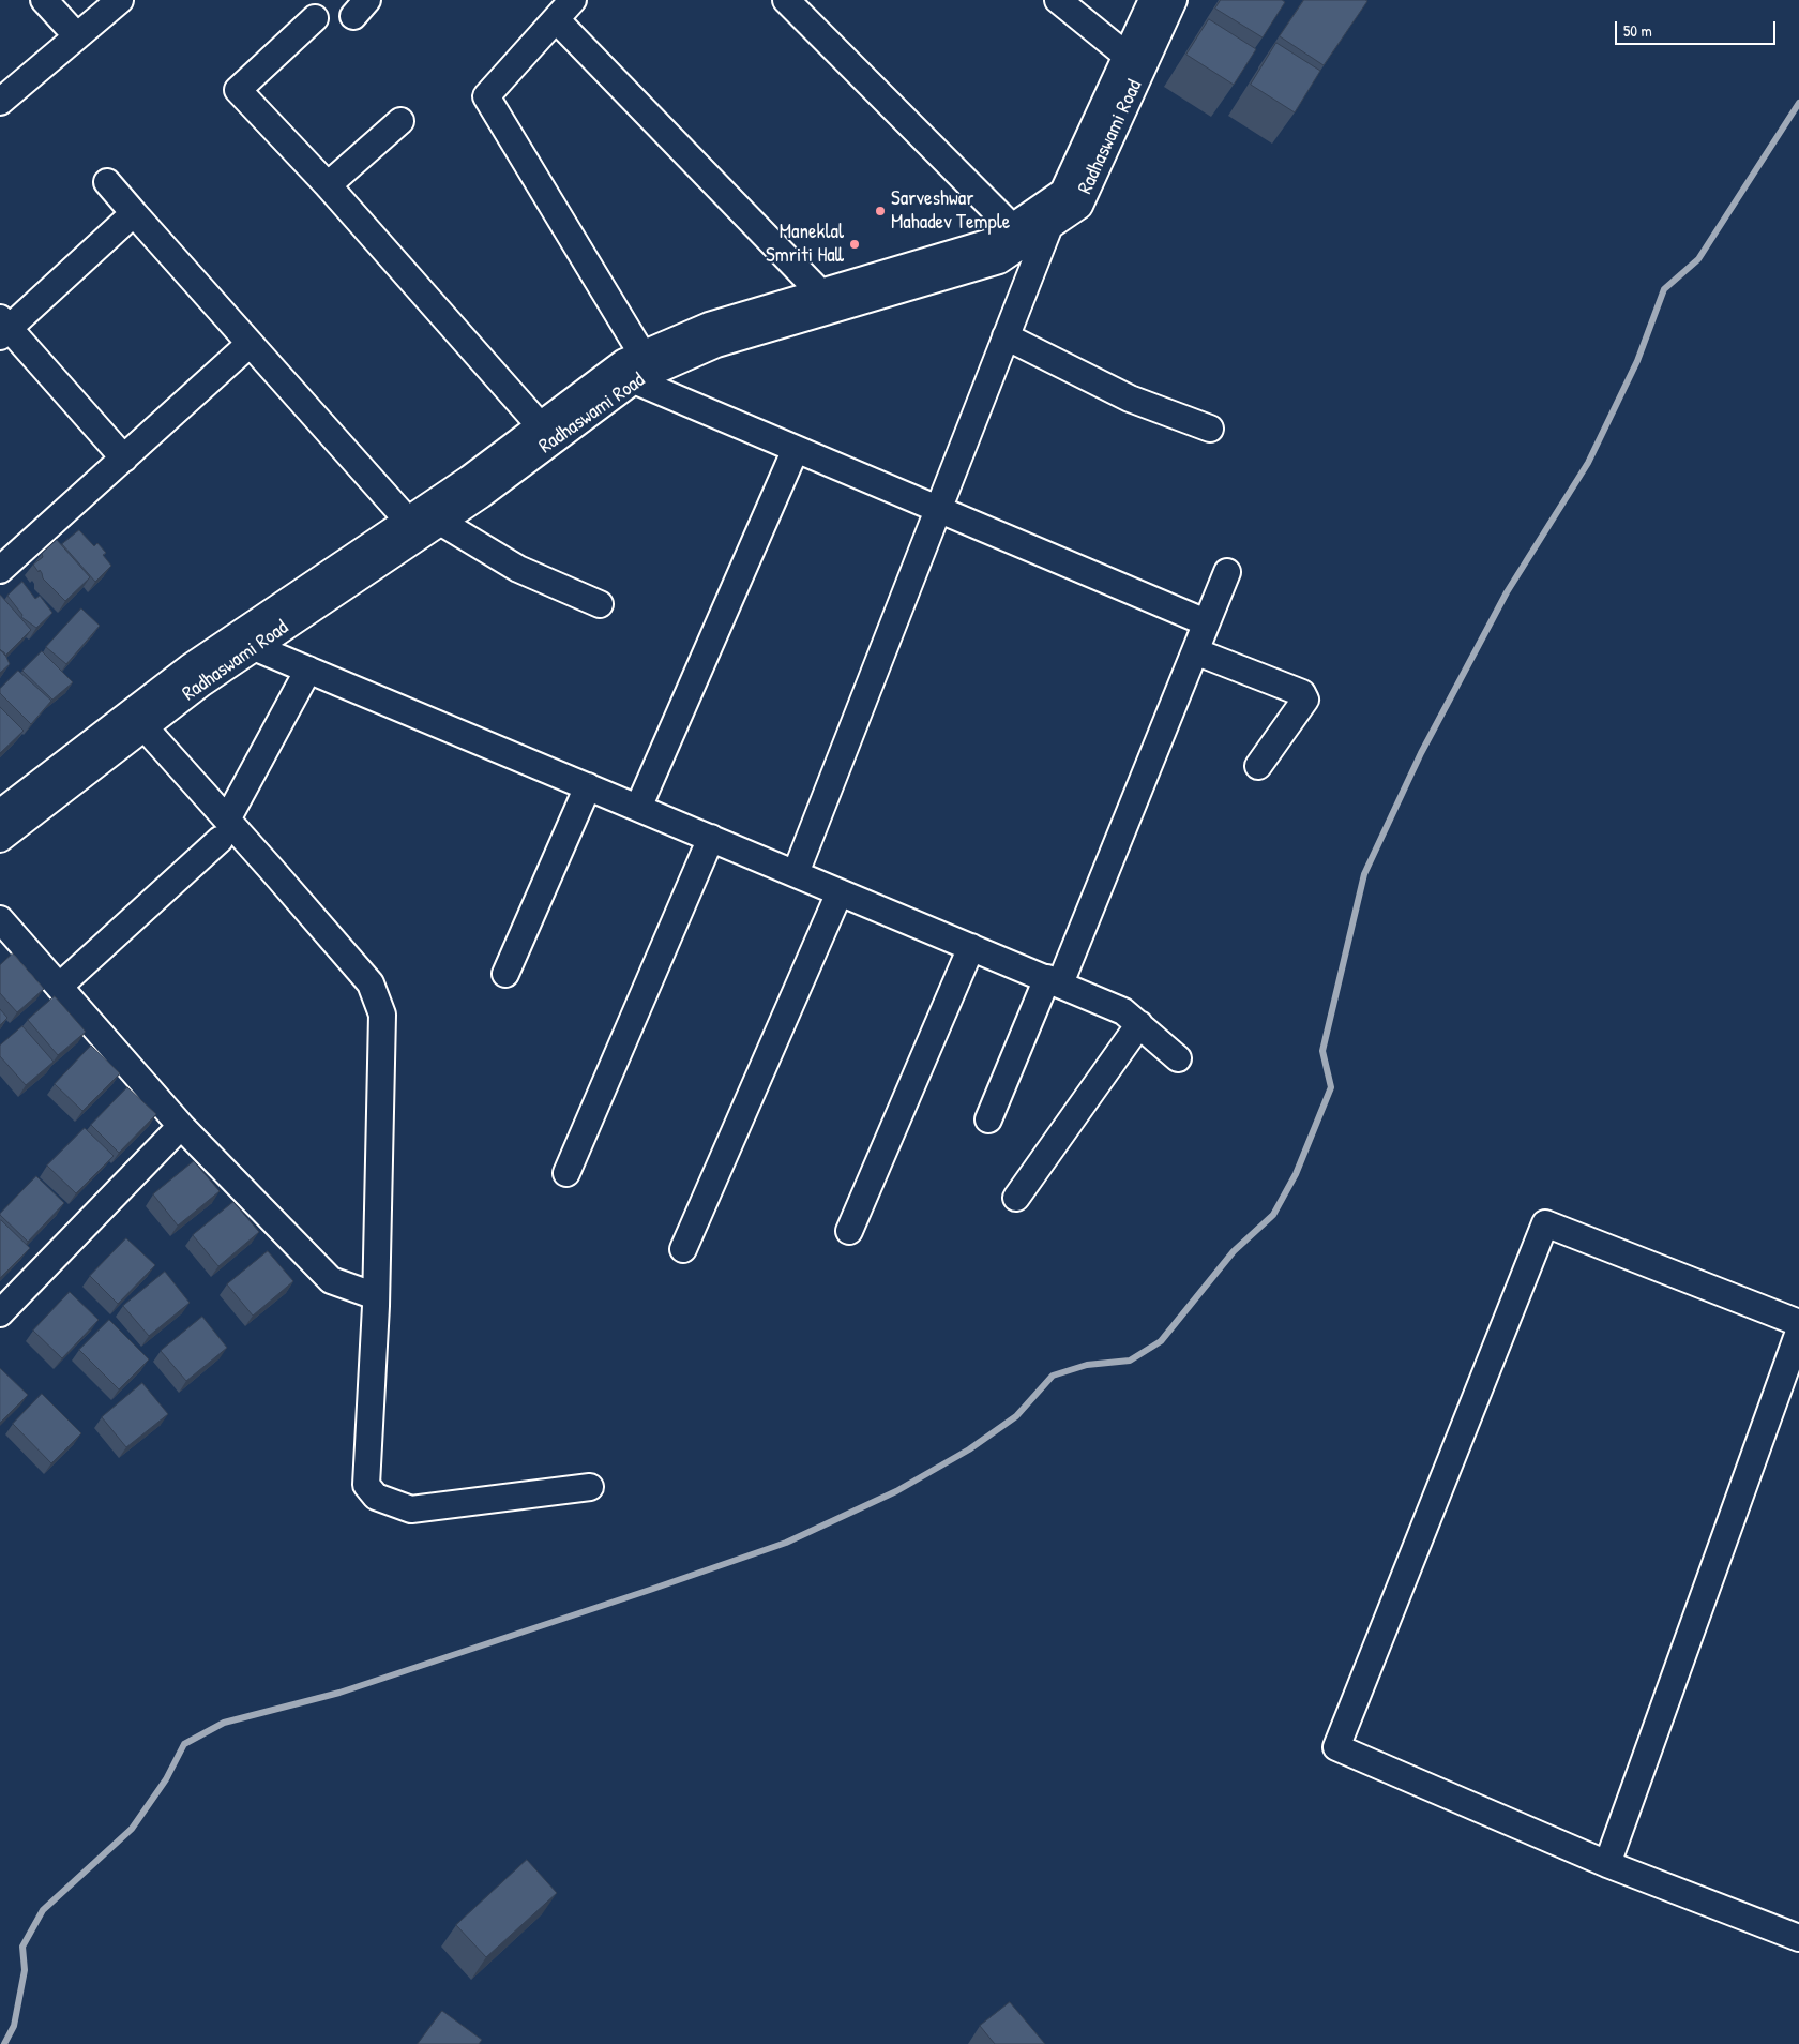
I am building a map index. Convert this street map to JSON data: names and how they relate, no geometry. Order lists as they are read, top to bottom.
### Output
{
  "streets": {
    "street": ["Radhaswami Road"]
  },
  "places": ["Sarveshwar Mahadev Temple", "Maneklal Smriti Hall"],
  "scale_bar": "50 m"
}
